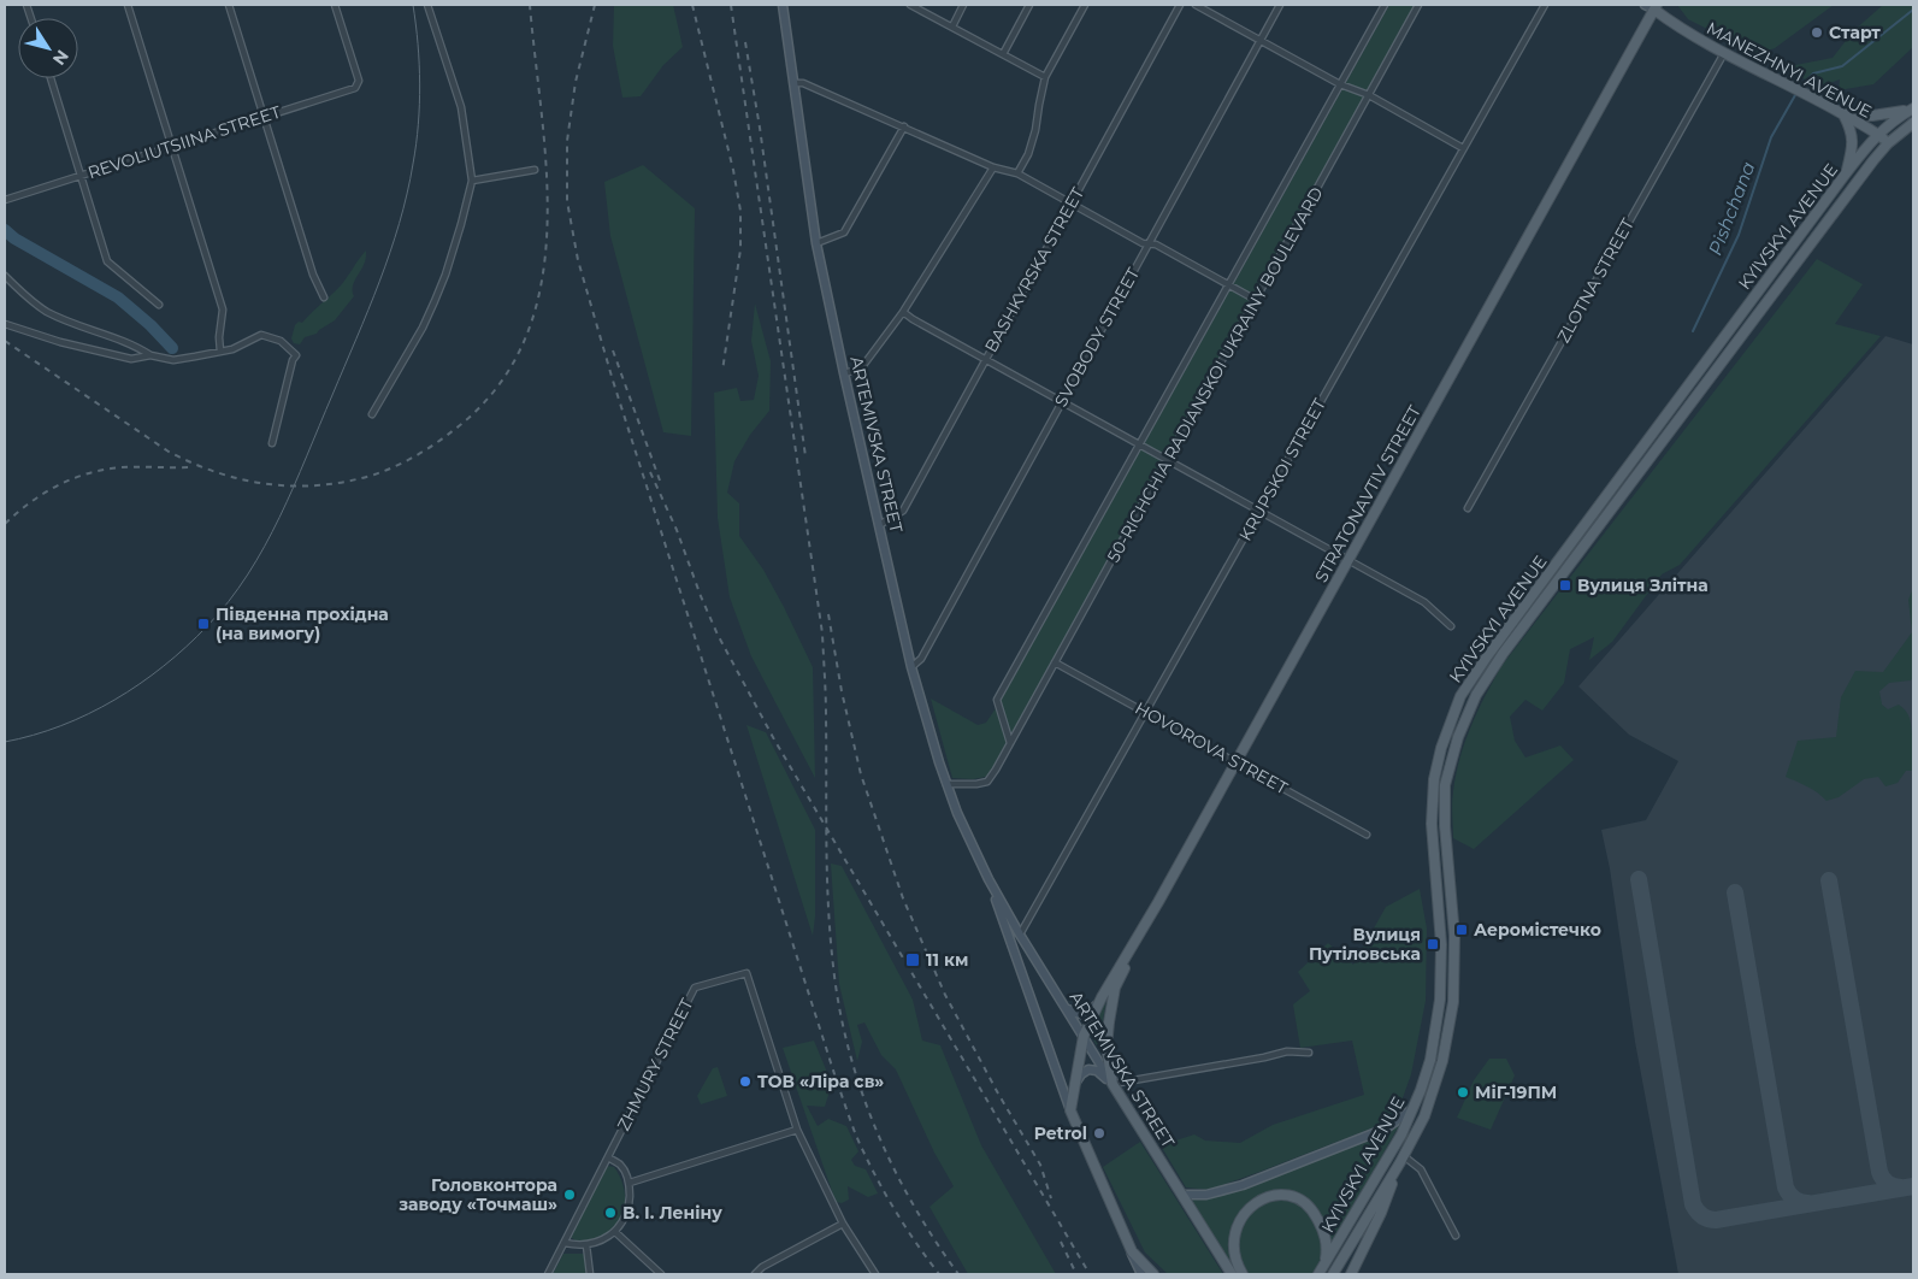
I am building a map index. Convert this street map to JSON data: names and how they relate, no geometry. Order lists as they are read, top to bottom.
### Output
{
  "streets": {
    "main road": [
      "MANEZHNYI AVENUE",
      "KYIVSKYI AVENUE",
      "ARTEMIVSKA STREET",
      "STRATONAVTIV STREET"
    ],
    "street": [
      "REVOLIUTSIINA STREET",
      "BASHKYRSKA STREET",
      "ZLOTNA STREET",
      "SVOBODY STREET",
      "50-RICHCHIA RADIANSKOI UKRAINY BOULEVARD",
      "KRUPSKOI STREET",
      "HOVOROVA STREET",
      "ZHMURY STREET"
    ]
  },
  "crossings": [
    ["MANEZHNYI AVENUE", "KYIVSKYI AVENUE"],
    ["MANEZHNYI AVENUE", "ZLOTNA STREET"],
    ["MANEZHNYI AVENUE", "STRATONAVTIV STREET"],
    ["BASHKYRSKA STREET", "ARTEMIVSKA STREET"],
    ["SVOBODY STREET", "ARTEMIVSKA STREET"],
    ["50-RICHCHIA RADIANSKOI UKRAINY BOULEVARD", "ARTEMIVSKA STREET"],
    ["50-RICHCHIA RADIANSKOI UKRAINY BOULEVARD", "HOVOROVA STREET"],
    ["ARTEMIVSKA STREET", "KRUPSKOI STREET"],
    ["ARTEMIVSKA STREET", "STRATONAVTIV STREET"],
    ["KRUPSKOI STREET", "HOVOROVA STREET"],
    ["STRATONAVTIV STREET", "HOVOROVA STREET"]
  ],
  "water": ["Pishchana"],
  "places": {
    "other": [
      "Старт",
      "ТОВ «Ліра св»",
      "МіГ-19ПМ",
      "Petrol",
      "Головконтора заводу «Точмаш»",
      "В. І. Леніну"
    ],
    "transit": [
      "Вулиця Злітна",
      "Південна прохідна (на вимогу)",
      "Аеромістечко",
      "Вулиця Путіловська",
      "11 км"
    ]
  },
  "north": "bottom right"
}
